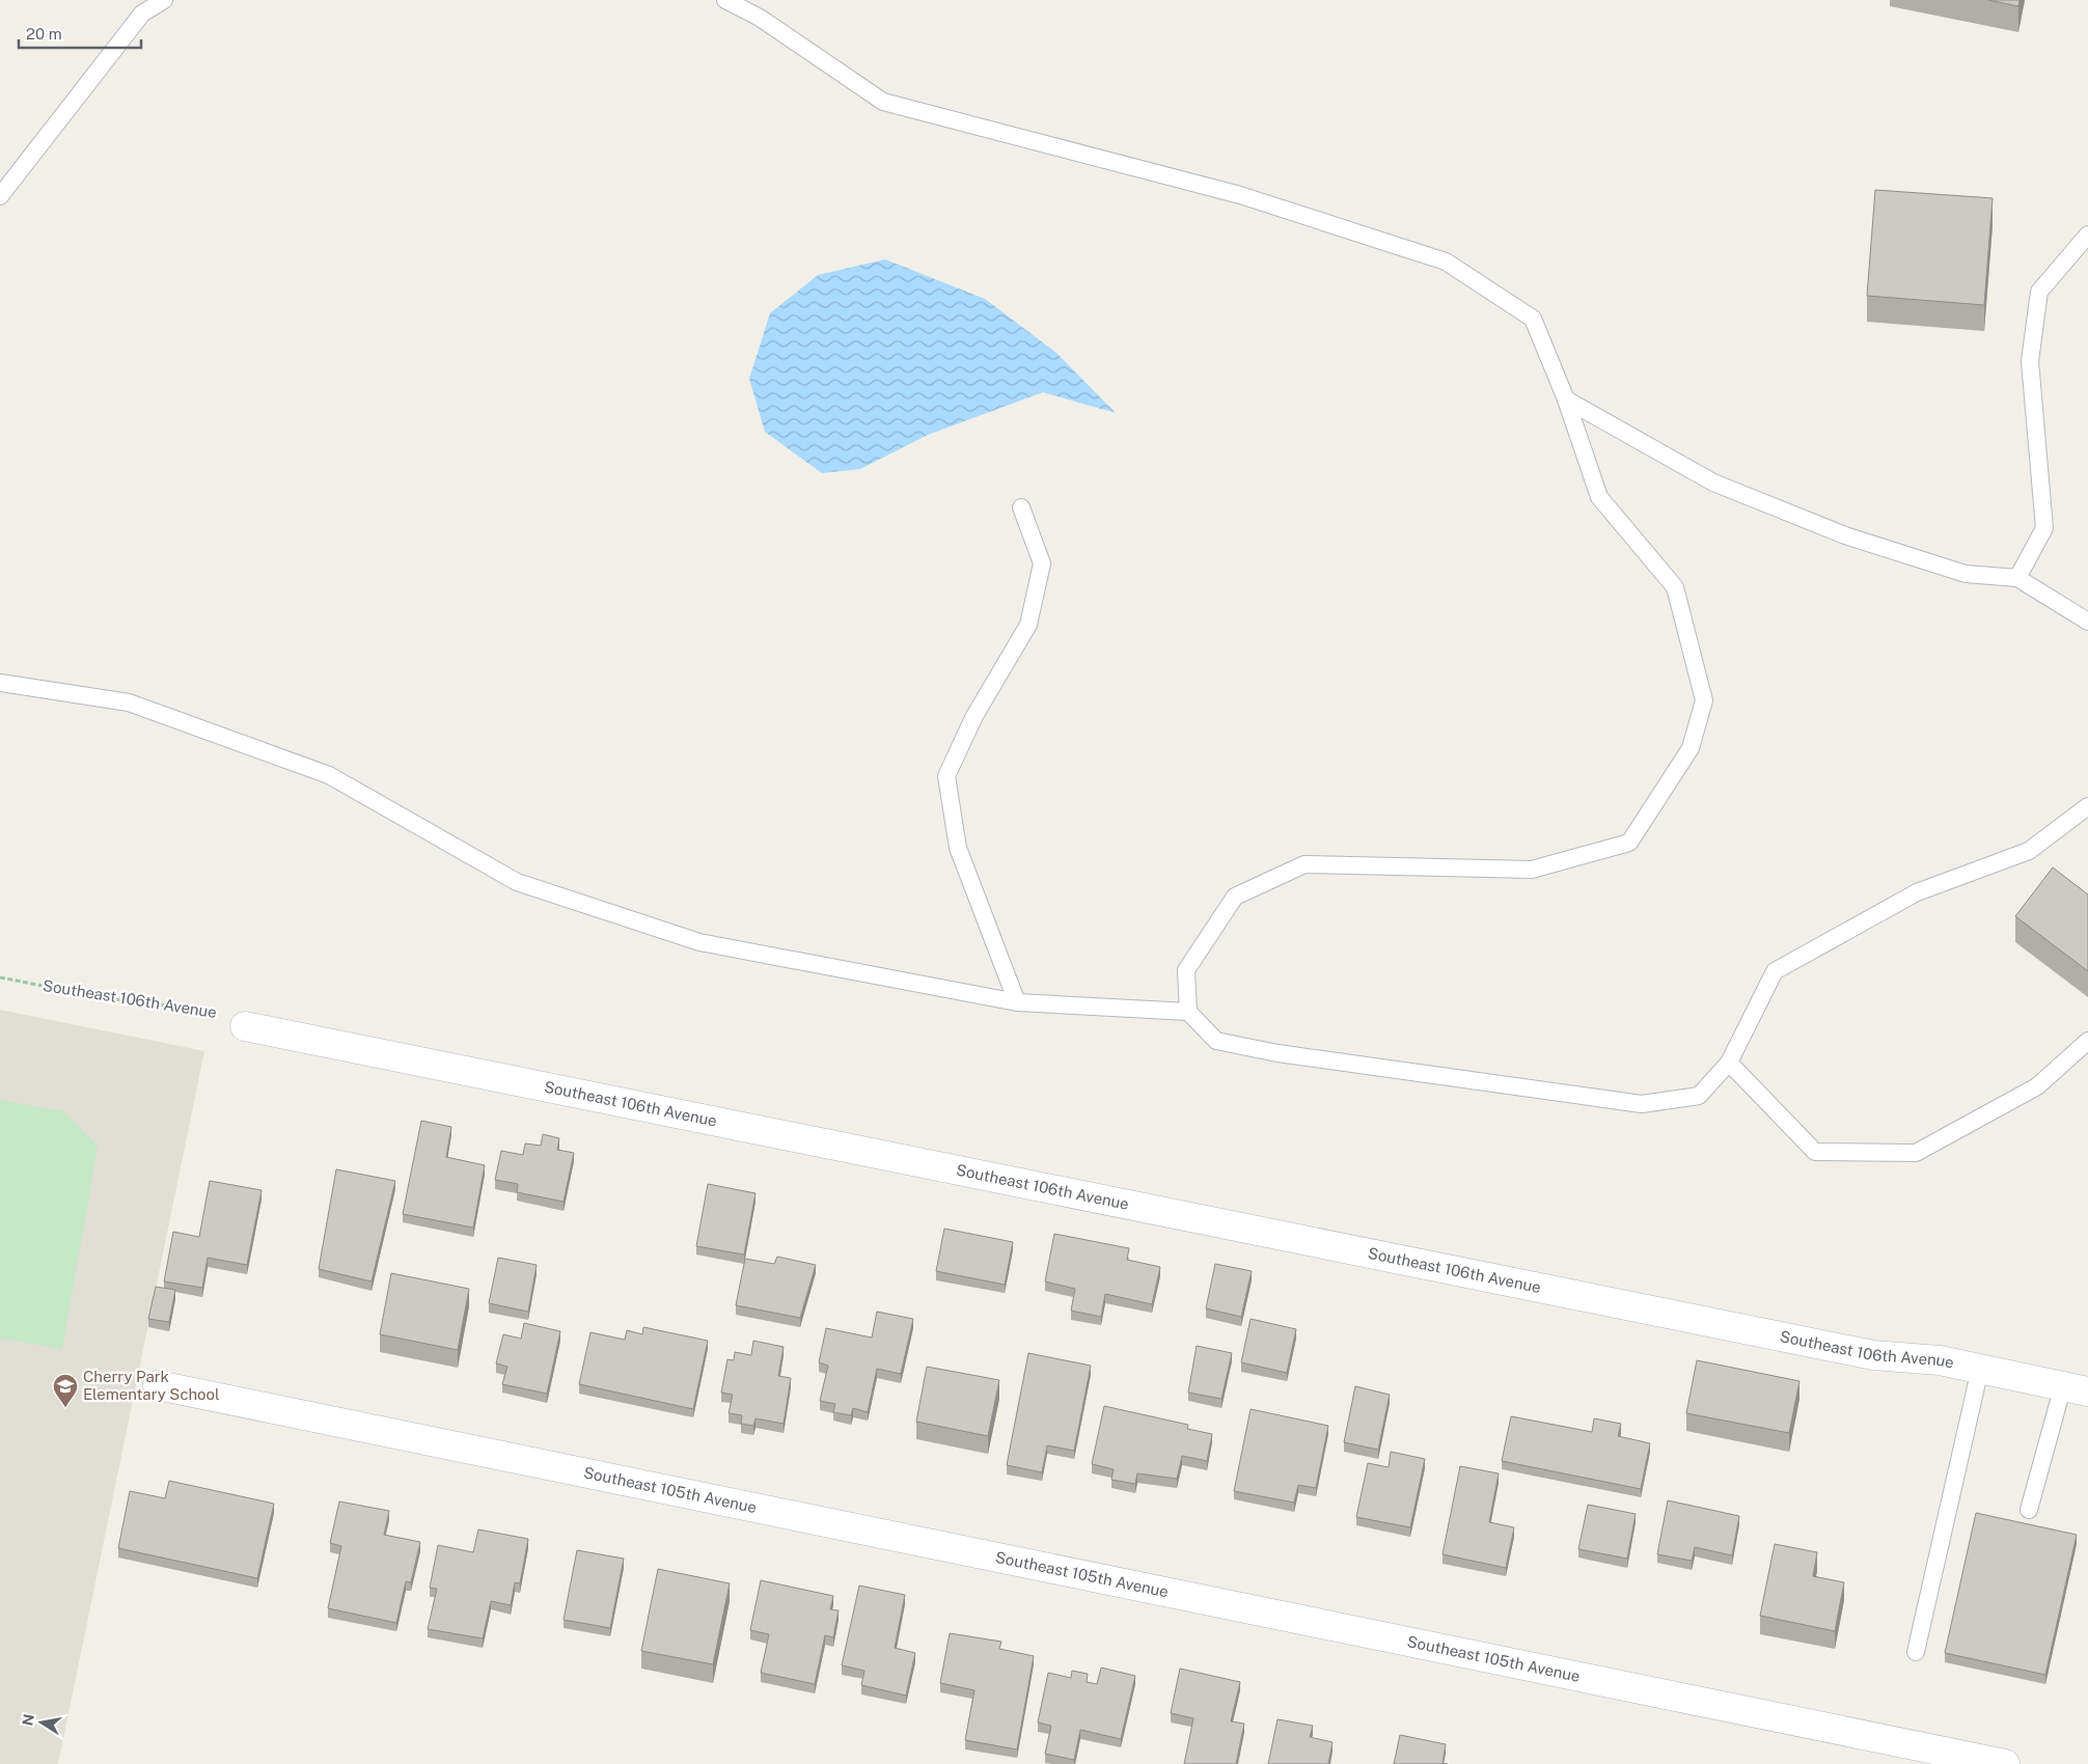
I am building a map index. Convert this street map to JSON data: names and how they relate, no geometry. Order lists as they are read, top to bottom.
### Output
{
  "streets": {
    "street": ["Southeast 106th Avenue", "Southeast 105th Avenue"]
  },
  "places": {
    "school or university": ["Cherry Park Elementary School"]
  },
  "scale_bar": "20 m",
  "north": "left"
}
